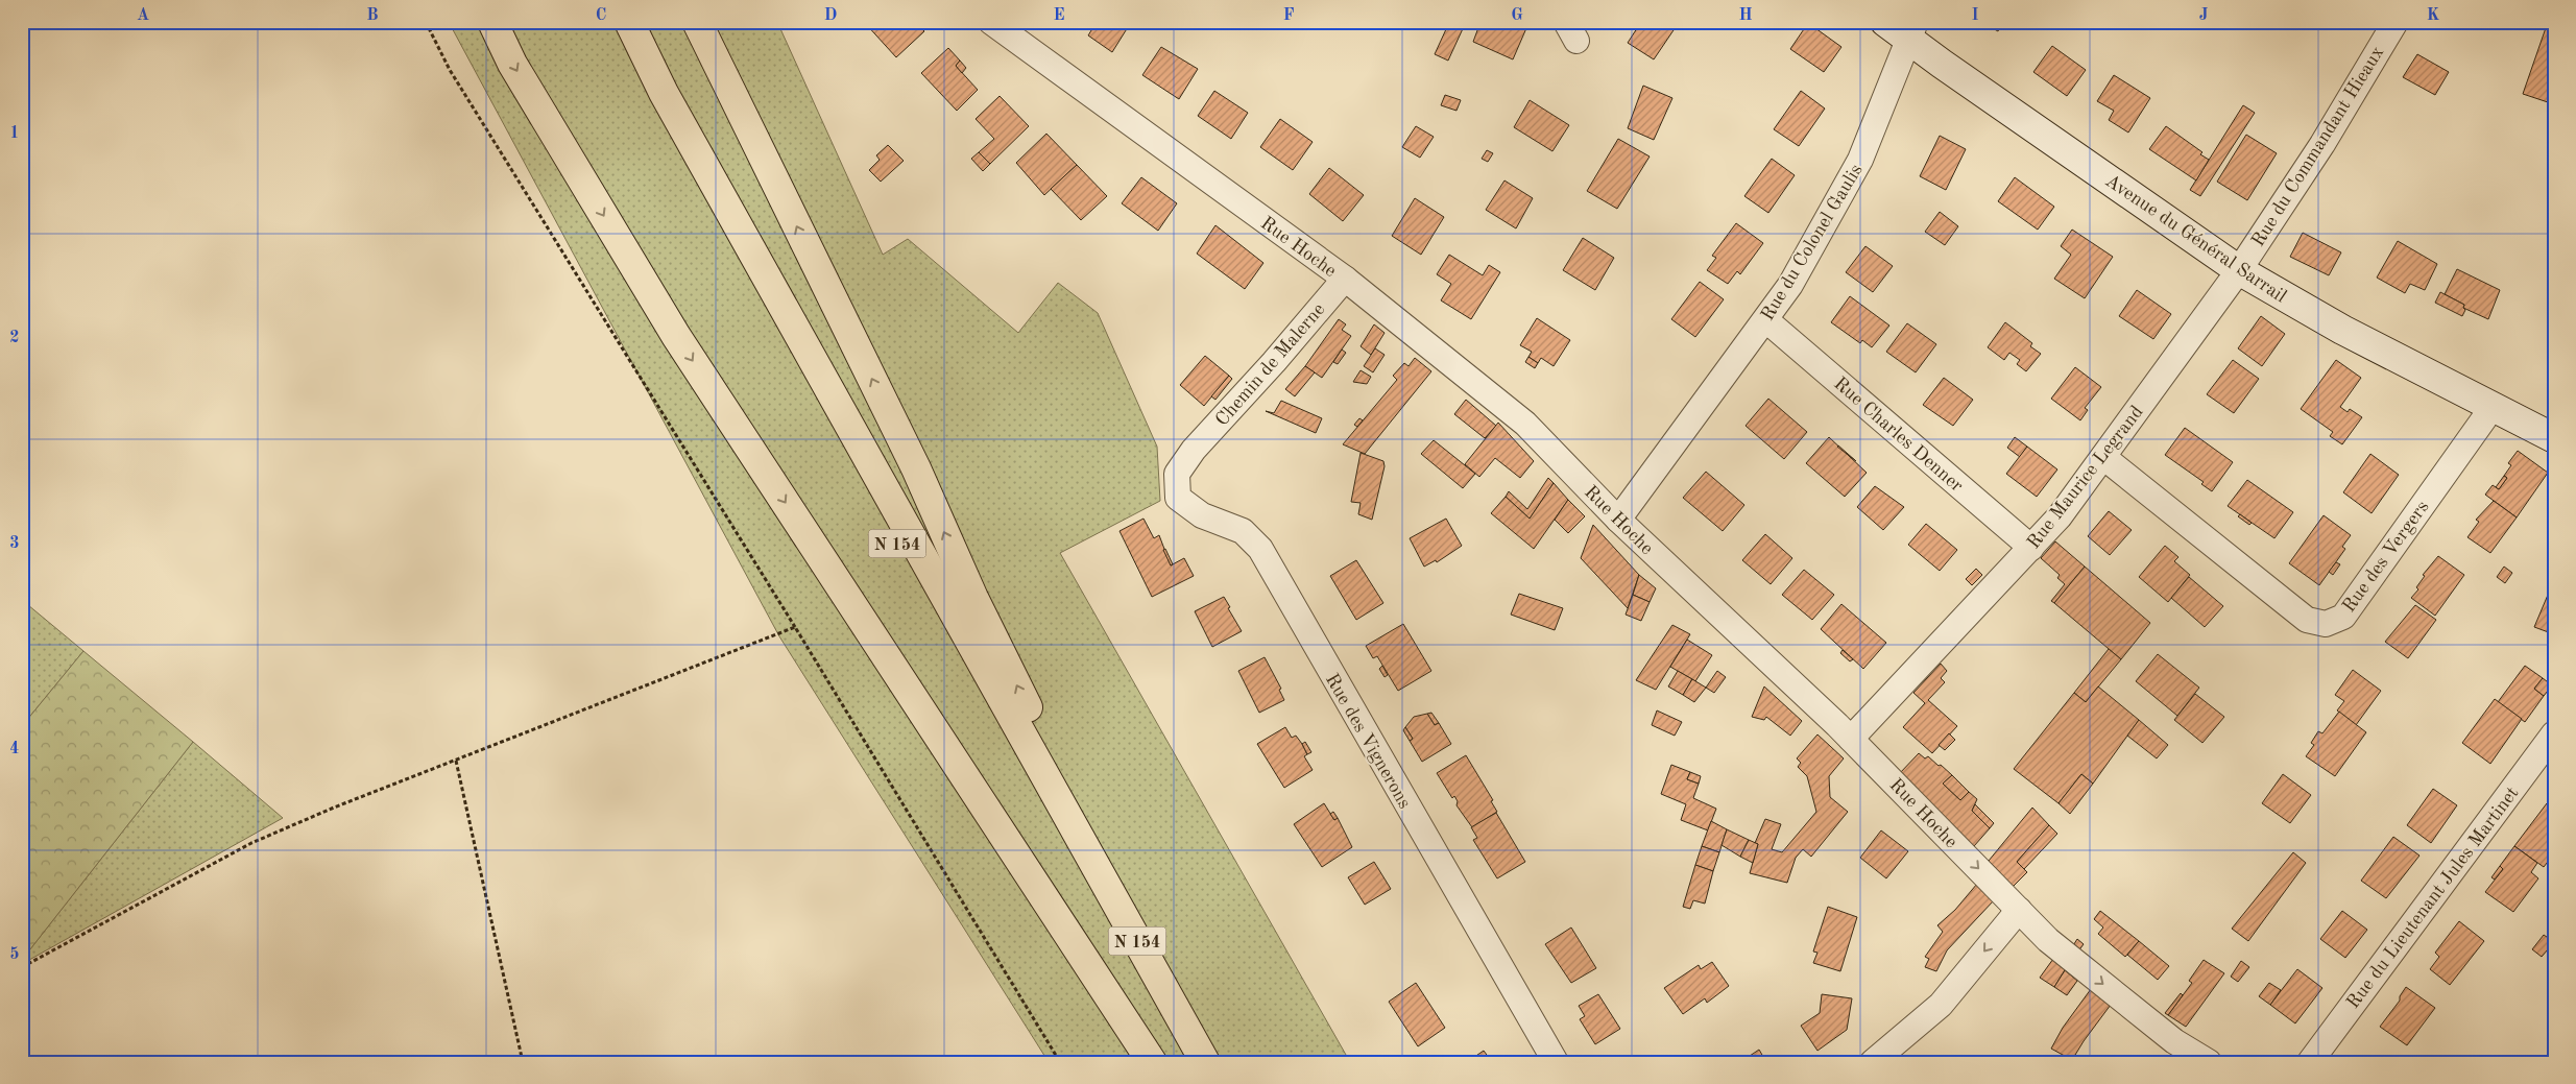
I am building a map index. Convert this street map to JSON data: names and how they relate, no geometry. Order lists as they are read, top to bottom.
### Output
{
  "streets": {
    "main road": ["N 154"],
    "street": [
      "Rue du Commandant Hieaux",
      "Avenue du Général Sarrail",
      "Rue du Colonel Gaulis",
      "Rue Hoche",
      "Chemin de Malerne",
      "Rue Charles Denner",
      "Rue Maurice Legrand",
      "Rue des Vergers",
      "Rue des Vignerons",
      "Rue du Lieutenant Jules Martinet"
    ]
  },
  "crossings": [
    ["Rue du Commandant Hieaux", "Avenue du Général Sarrail"],
    ["Rue du Commandant Hieaux", "Rue Maurice Legrand"],
    ["Avenue du Général Sarrail", "Rue du Colonel Gaulis"],
    ["Avenue du Général Sarrail", "Rue Maurice Legrand"],
    ["Avenue du Général Sarrail", "Rue des Vergers"],
    ["Rue du Colonel Gaulis", "Rue Hoche"],
    ["Rue du Colonel Gaulis", "Rue Charles Denner"],
    ["Rue Hoche", "Chemin de Malerne"],
    ["Rue Hoche", "Rue Maurice Legrand"],
    ["Chemin de Malerne", "Rue des Vignerons"],
    ["Rue Charles Denner", "Rue Maurice Legrand"],
    ["Rue Maurice Legrand", "Rue des Vergers"]
  ],
  "grid": {
    "columns": [
      "A",
      "B",
      "C",
      "D",
      "E",
      "F",
      "G",
      "H",
      "I",
      "J",
      "K"
    ],
    "rows": [
      "1",
      "2",
      "3",
      "4",
      "5"
    ]
  }
}
